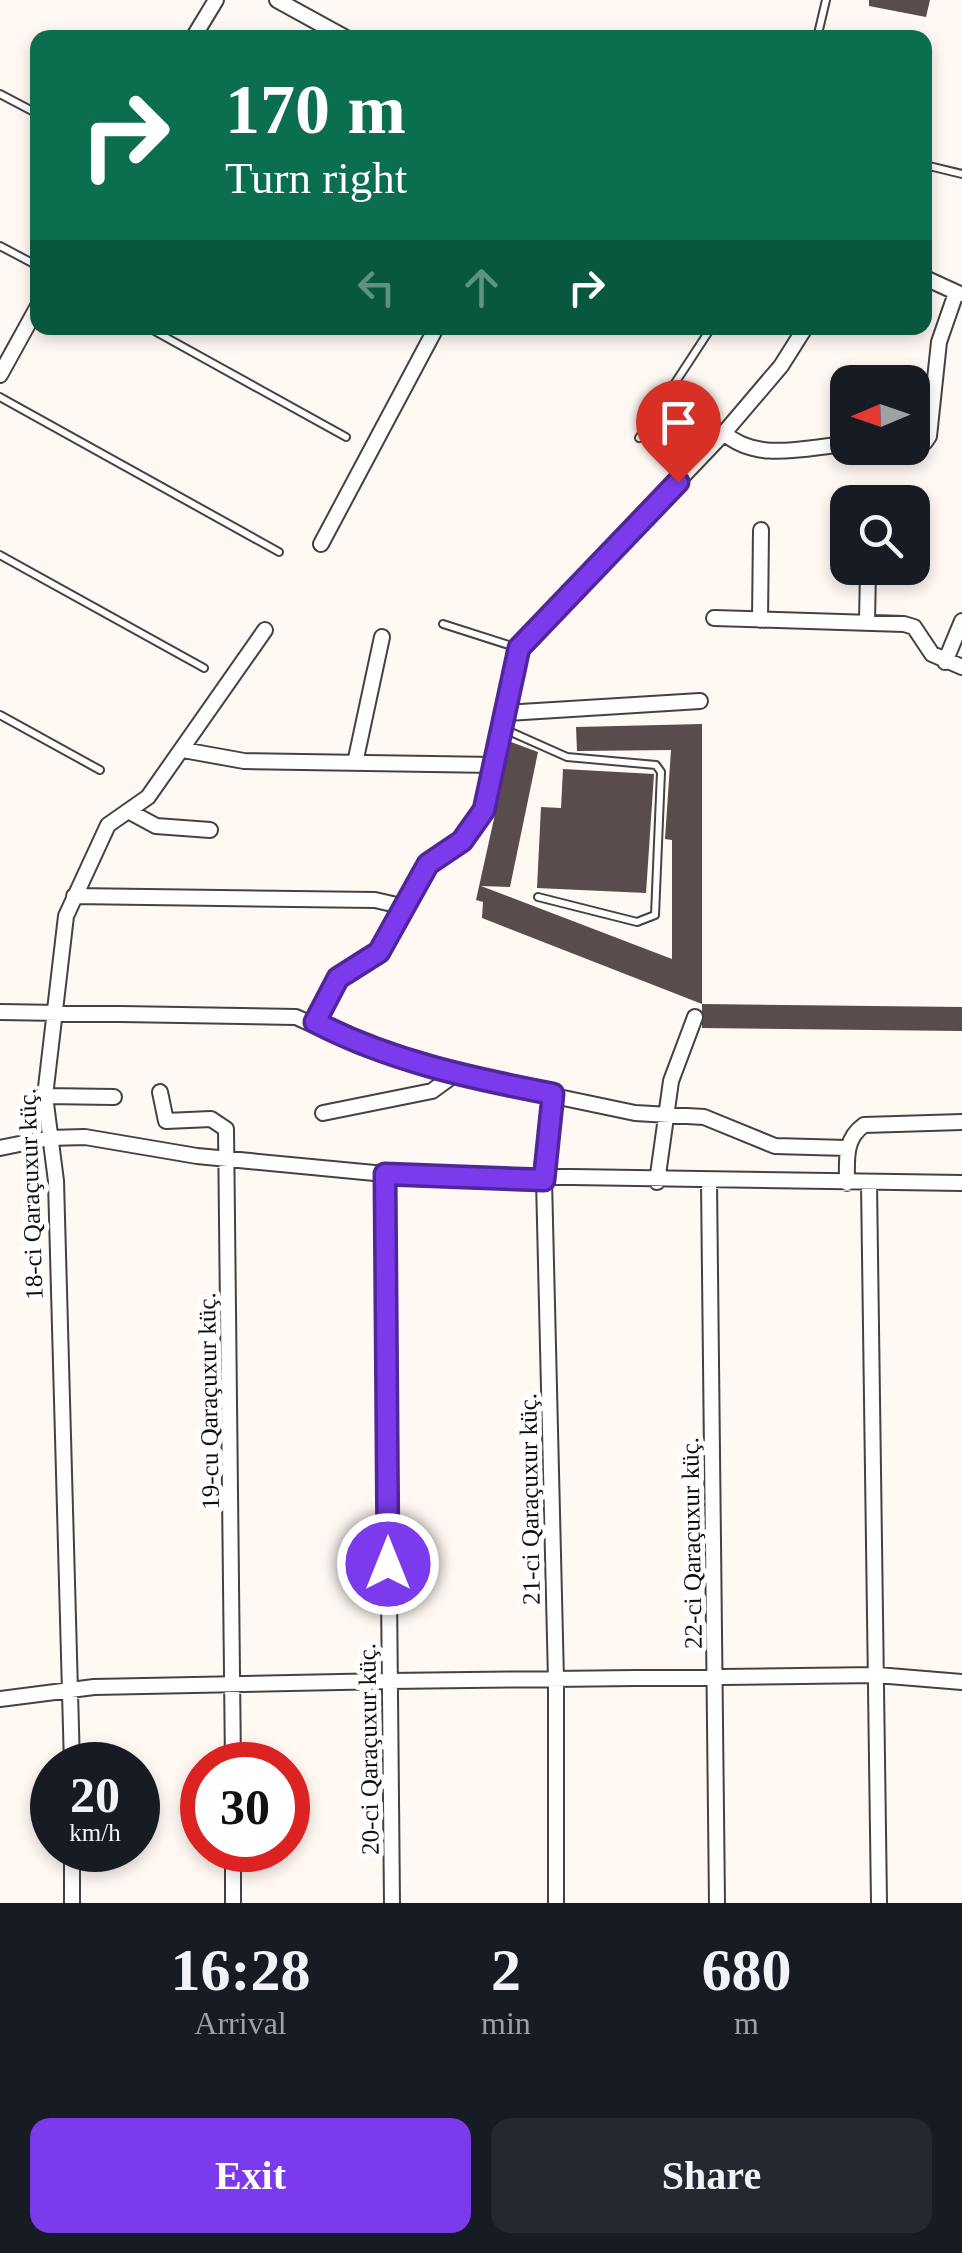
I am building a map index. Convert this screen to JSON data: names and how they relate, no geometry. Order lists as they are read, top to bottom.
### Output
{
  "streets": {
    "street": [
      "18-ci Qaraçuxur küç.",
      "19-cu Qaraçuxur küç.",
      "21-ci Qaraçuxur küç.",
      "22-ci Qaraçuxur küç.",
      "20-ci Qaraçuxur küç."
    ]
  },
  "north": "left",
  "page": {
    "turn": ["170 m", "Turn right"],
    "speed": "20 km/h",
    "limit": "30",
    "eta": [
      "16:28",
      "Arrival",
      "2",
      "min",
      "680",
      "m"
    ],
    "buttons": ["Exit", "Share"]
  }
}
